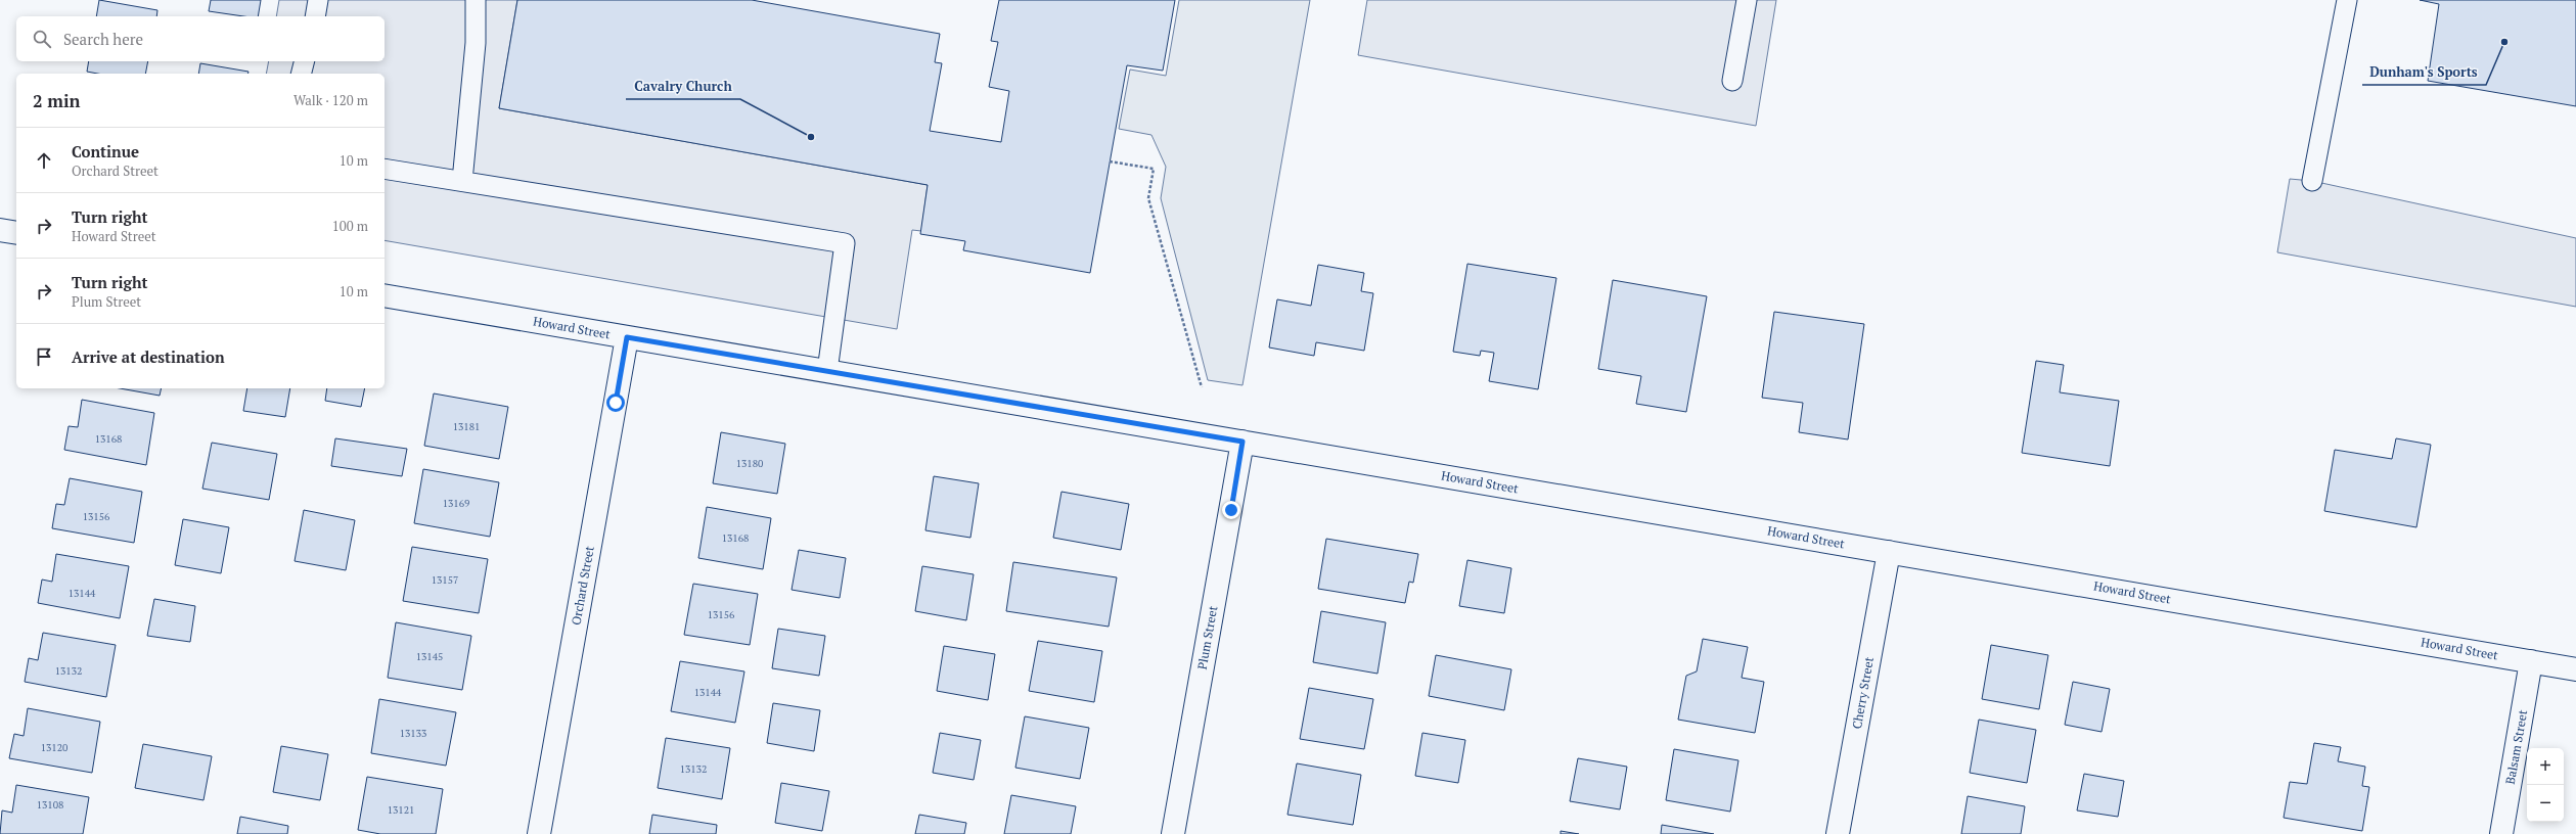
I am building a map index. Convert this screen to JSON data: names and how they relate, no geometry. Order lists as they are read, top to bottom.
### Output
{
  "streets": {
    "street": [
      "Howard Street",
      "Orchard Street",
      "Plum Street",
      "Cherry Street",
      "Balsam Street"
    ]
  },
  "crossings": [
    ["Howard Street", "Orchard Street"],
    ["Howard Street", "Plum Street"],
    ["Howard Street", "Cherry Street"],
    ["Howard Street", "Balsam Street"]
  ],
  "places": ["Dunham's Sports", "Cavalry Church"],
  "house_numbers": [
    "13181",
    "13168",
    "13180",
    "13169",
    "13156",
    "13168",
    "13157",
    "13144",
    "13156",
    "13145",
    "13132",
    "13144",
    "13133",
    "13120",
    "13132",
    "13108",
    "13121"
  ],
  "page": {
    "search": "Search here",
    "heading": ["2 min", "Walk · 120 m"],
    "list": [
      ["Continue", "Orchard Street", "10 m"],
      ["Turn right", "Howard Street", "100 m"],
      ["Turn right", "Plum Street", "10 m"],
      "Arrive at destination"
    ],
    "map_buttons": ["+", "−"]
  }
}
